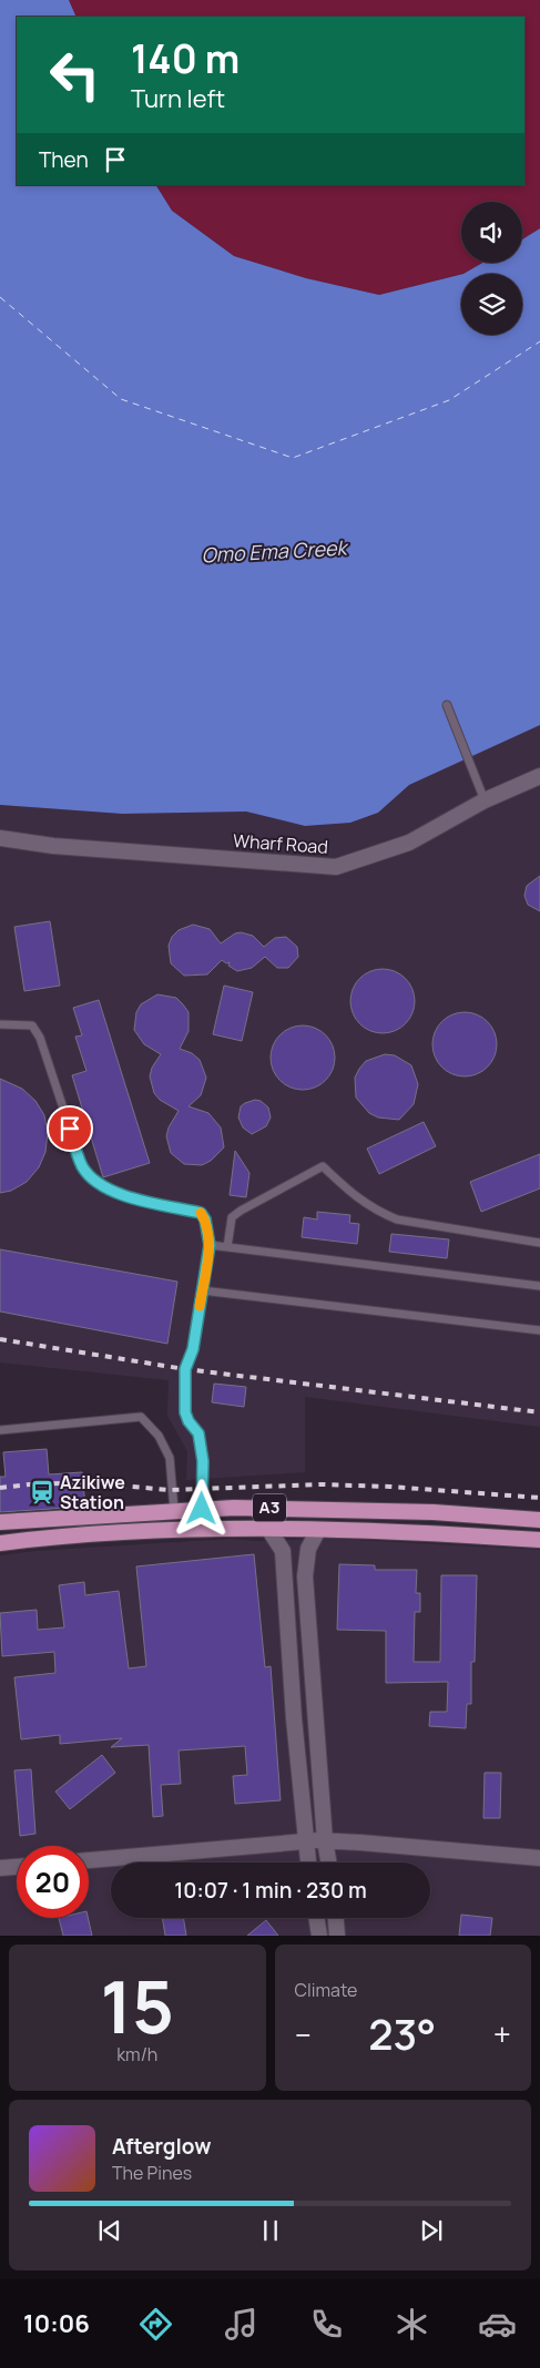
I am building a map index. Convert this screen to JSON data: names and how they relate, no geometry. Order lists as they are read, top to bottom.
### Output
{
  "streets": {
    "highway": ["A3"],
    "street": ["Wharf Road"]
  },
  "water": ["Omo Ema Creek"],
  "places": {
    "station": ["Azikiwe Station"]
  },
  "page": {
    "turn": ["140 m", "Turn left"],
    "then": "Then",
    "limit": "20",
    "trip": "10:07 · 1 min · 230 m",
    "tile": [
      ["15", "km/h"],
      "Climate"
    ],
    "heat": ["−", "23°", "+"],
    "song": ["Afterglow", "The Pines"],
    "tabs": "10:06"
  }
}
